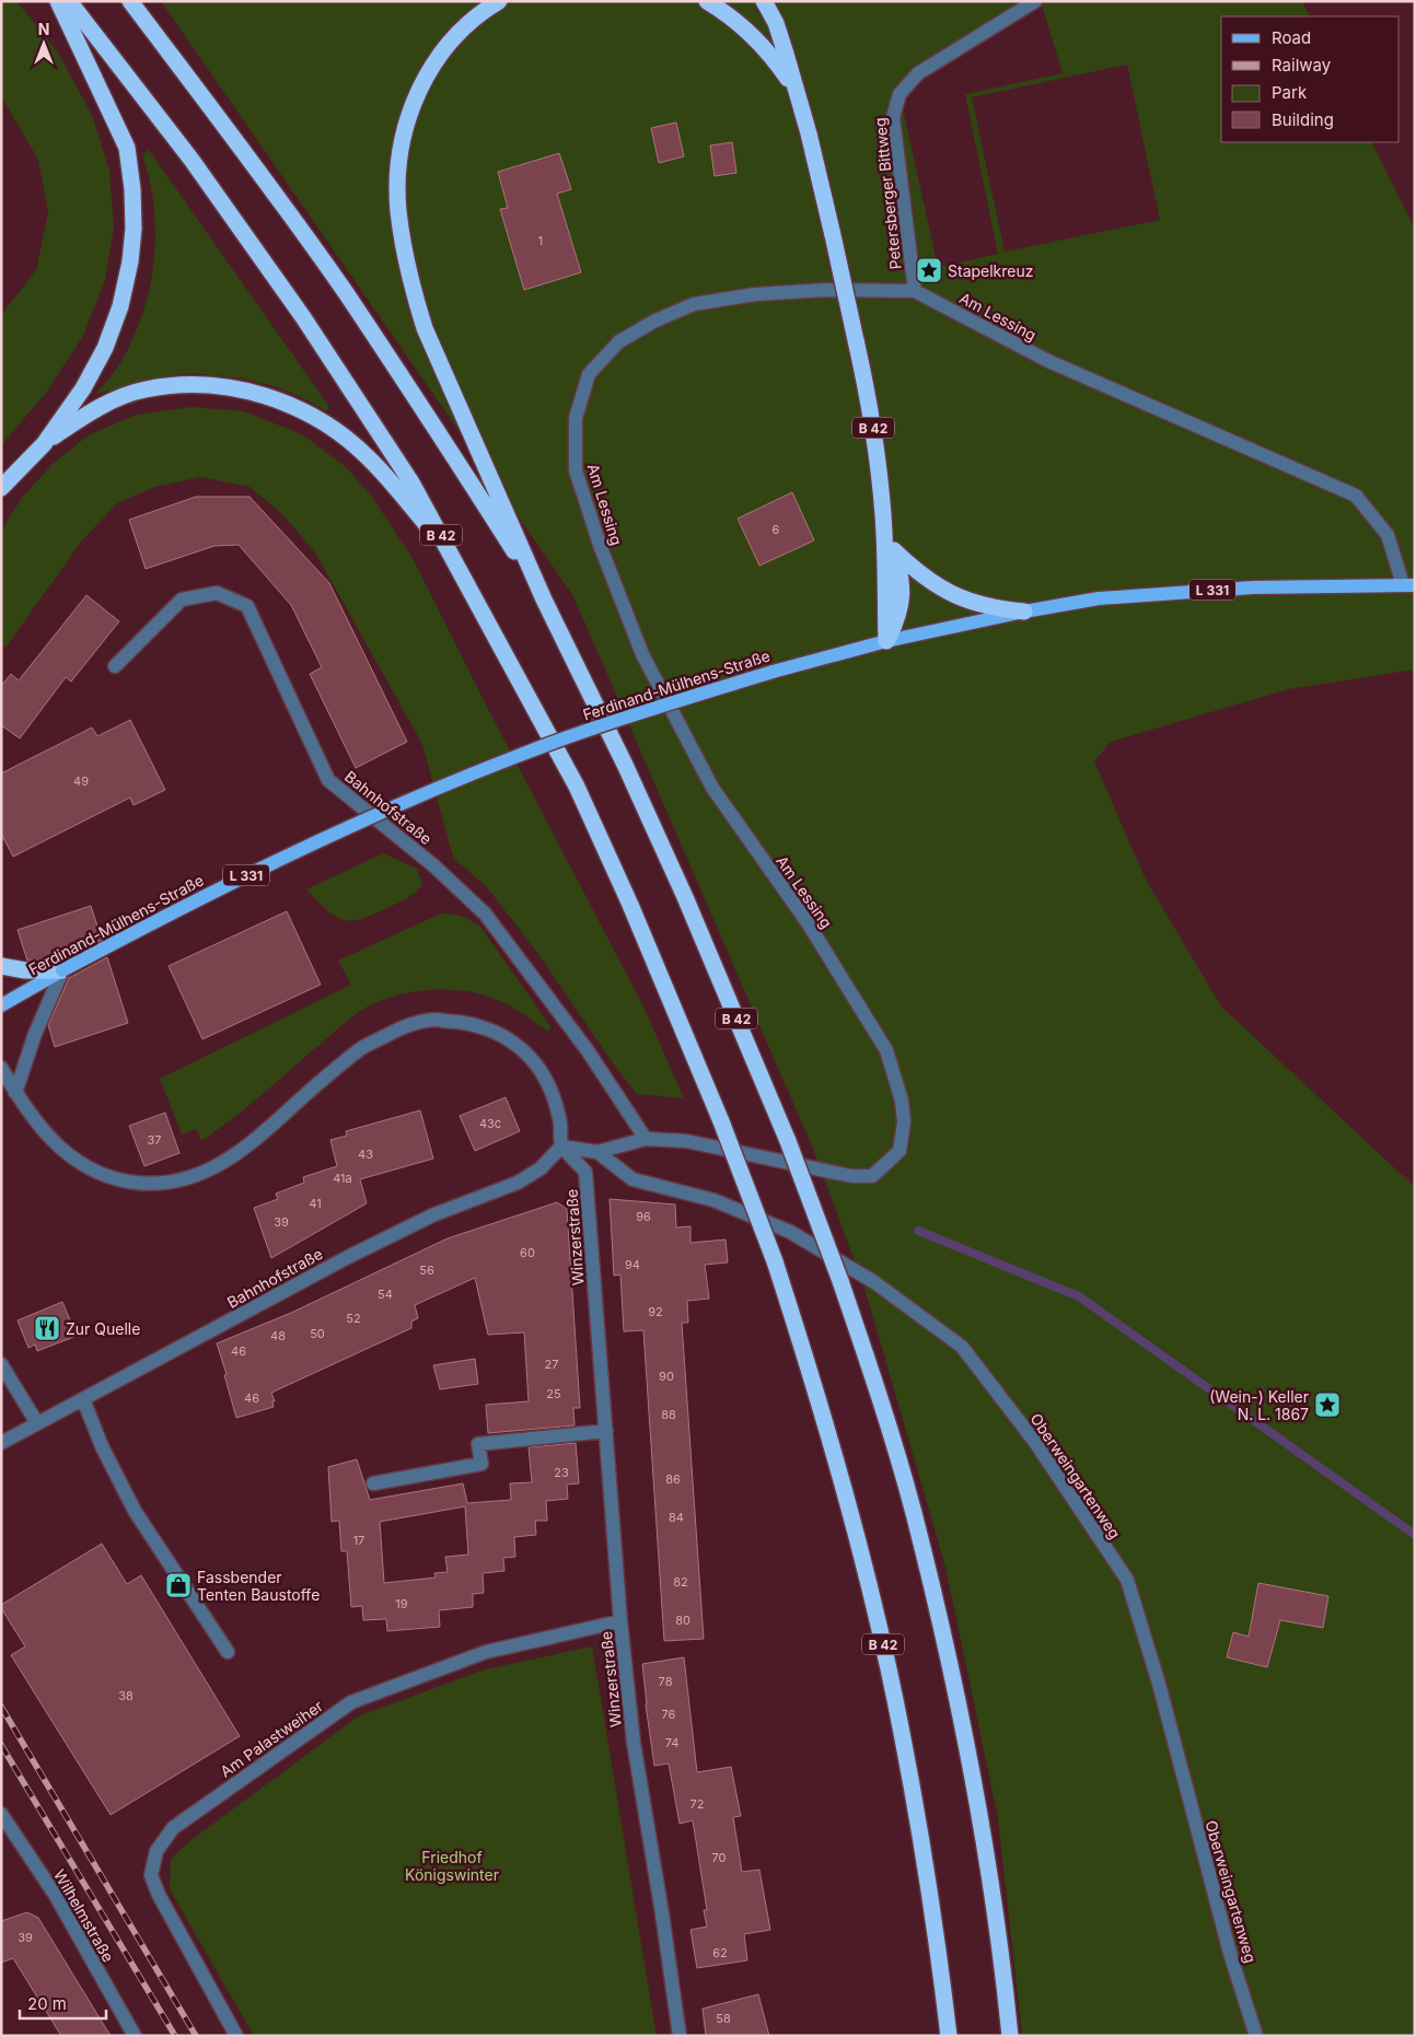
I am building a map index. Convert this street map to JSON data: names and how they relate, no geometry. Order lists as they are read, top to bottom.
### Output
{
  "streets": {
    "highway": ["B 42"],
    "main road": ["L 331", "Ferdinand-Mülhens-Straße"],
    "street": [
      "Petersberger Bittweg",
      "Am Lessing",
      "Bahnhofstraße",
      "Winzerstraße",
      "Oberweingartenweg",
      "Am Palastweiher",
      "Wilhelmstraße"
    ]
  },
  "crossings": [
    ["Petersberger Bittweg", "Am Lessing"],
    ["Am Lessing", "Ferdinand-Mülhens-Straße"],
    ["Am Lessing", "Bahnhofstraße"],
    ["Am Lessing", "Winzerstraße"],
    ["Am Lessing", "Oberweingartenweg"],
    ["B 42", "Ferdinand-Mülhens-Straße"],
    ["Bahnhofstraße", "Winzerstraße"],
    ["Winzerstraße", "Am Palastweiher"]
  ],
  "parks": ["Friedhof Königswinter"],
  "places": {
    "place": ["Stapelkreuz", "(Wein-) Keller N. L. 1867"],
    "restaurant": ["Zur Quelle"],
    "shop": ["Fassbender Tenten Baustoffe"]
  },
  "house_numbers": [
    "1",
    "6",
    "49",
    "43c",
    "37",
    "43",
    "41a",
    "41",
    "96",
    "39",
    "60",
    "94",
    "56",
    "54",
    "92",
    "52",
    "50",
    "48",
    "46",
    "27",
    "90",
    "25",
    "46",
    "88",
    "23",
    "86",
    "84",
    "17",
    "82",
    "19",
    "80",
    "78",
    "38",
    "76",
    "74",
    "72",
    "70",
    "39",
    "62",
    "58"
  ],
  "legend": [
    "Road",
    "Railway",
    "Park",
    "Building"
  ],
  "scale_bar": "20 m",
  "north": "top"
}
